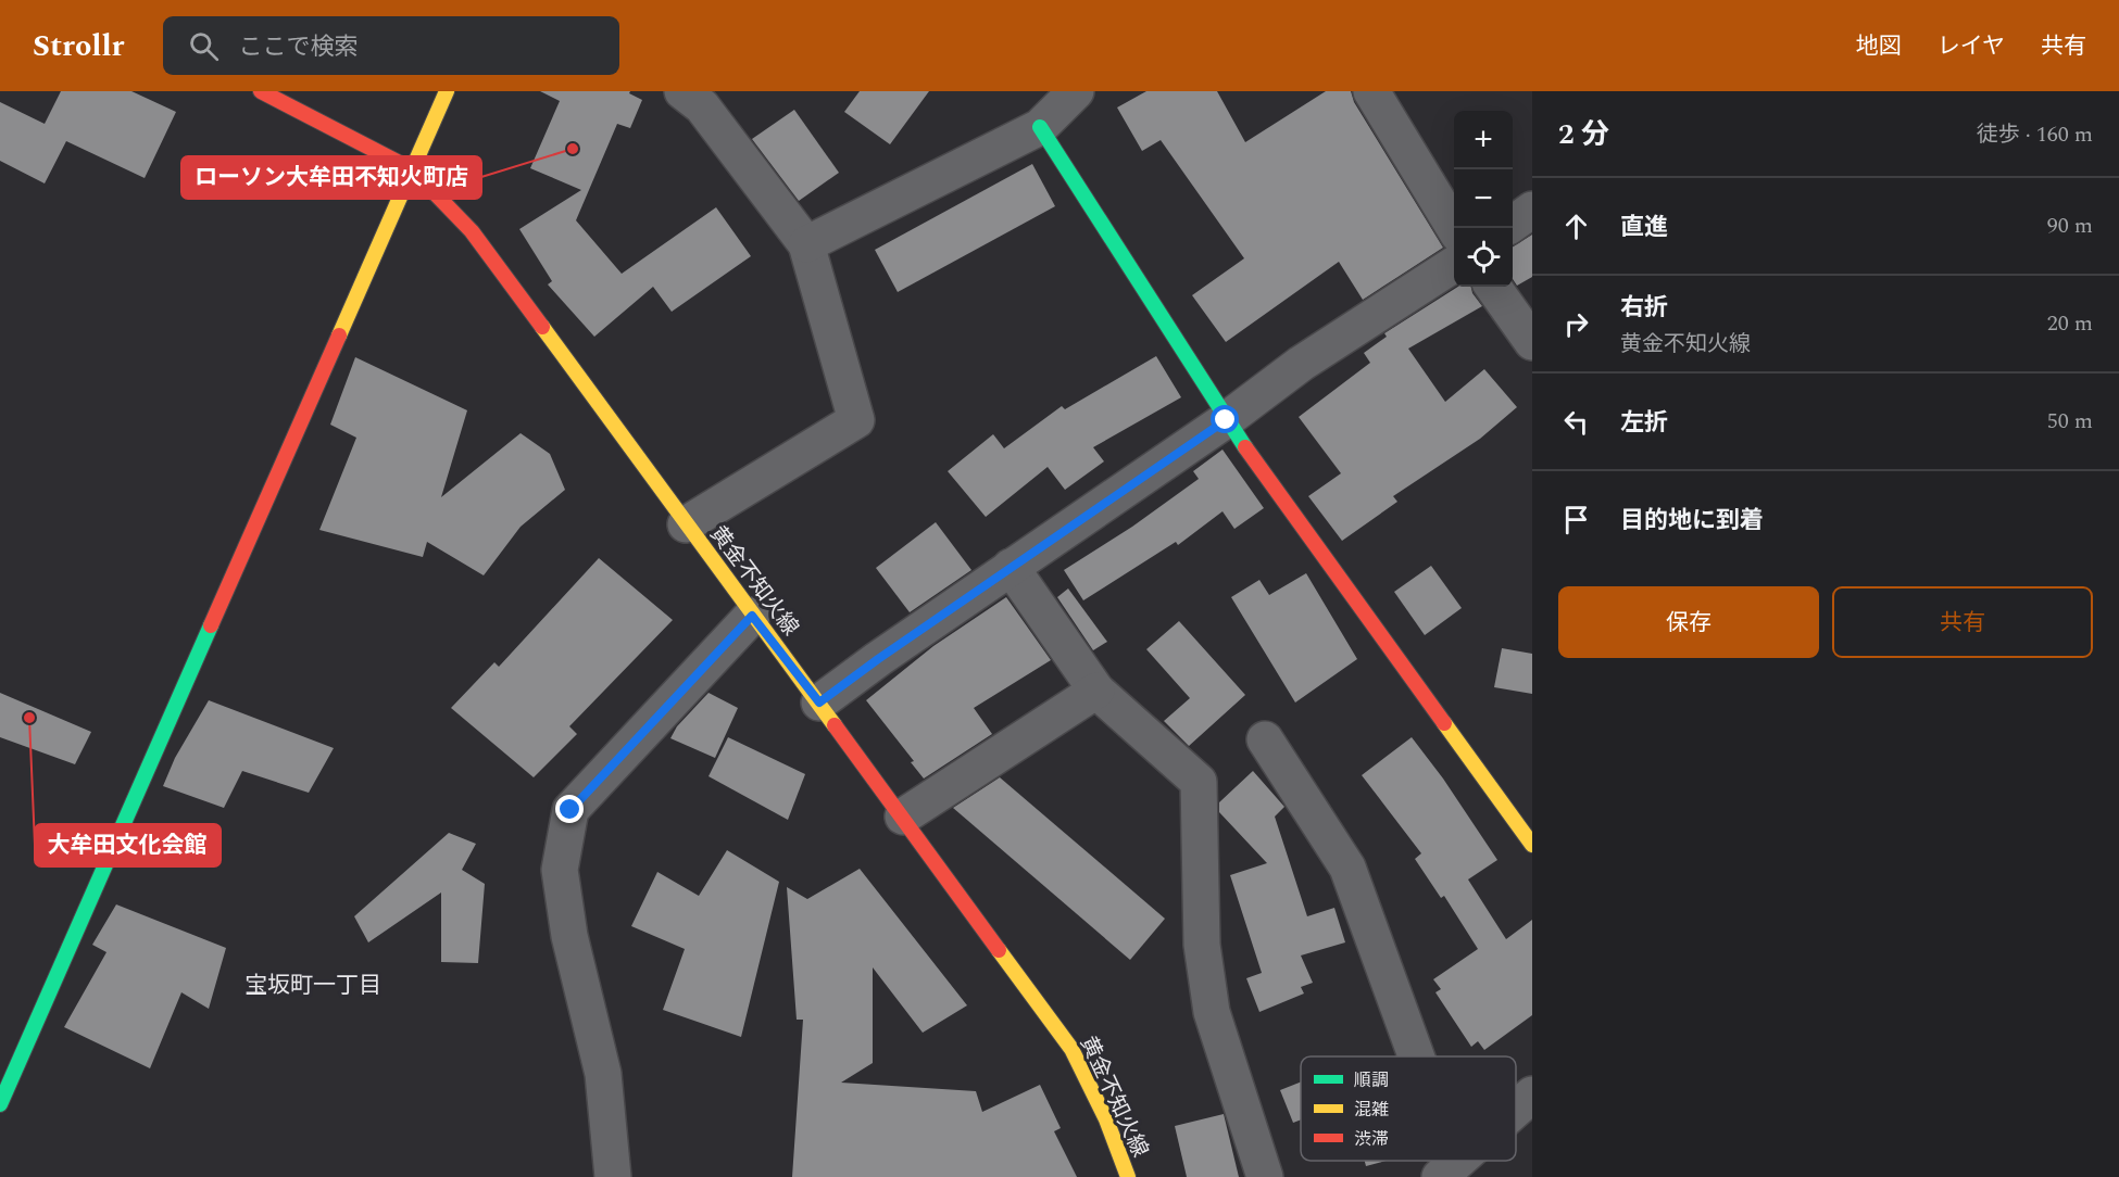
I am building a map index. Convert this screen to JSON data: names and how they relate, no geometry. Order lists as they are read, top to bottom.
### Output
{
  "streets": {
    "street": ["黄金不知火線"]
  },
  "districts": ["宝坂町一丁目"],
  "places": ["ローソン大牟田不知火町店", "大牟田文化会館"],
  "legend": ["順調", "混雑", "渋滞"],
  "page": {
    "header": "Strollr",
    "search": "ここで検索",
    "nav": ["地図", "レイヤ", "共有"],
    "heading": ["2 分", "徒歩 · 160 m"],
    "map_buttons": ["+", "−"],
    "list": [
      ["直進", "90 m"],
      ["右折", "黄金不知火線", "20 m"],
      ["左折", "50 m"],
      "目的地に到着"
    ],
    "buttons": ["保存", "共有"]
  }
}
